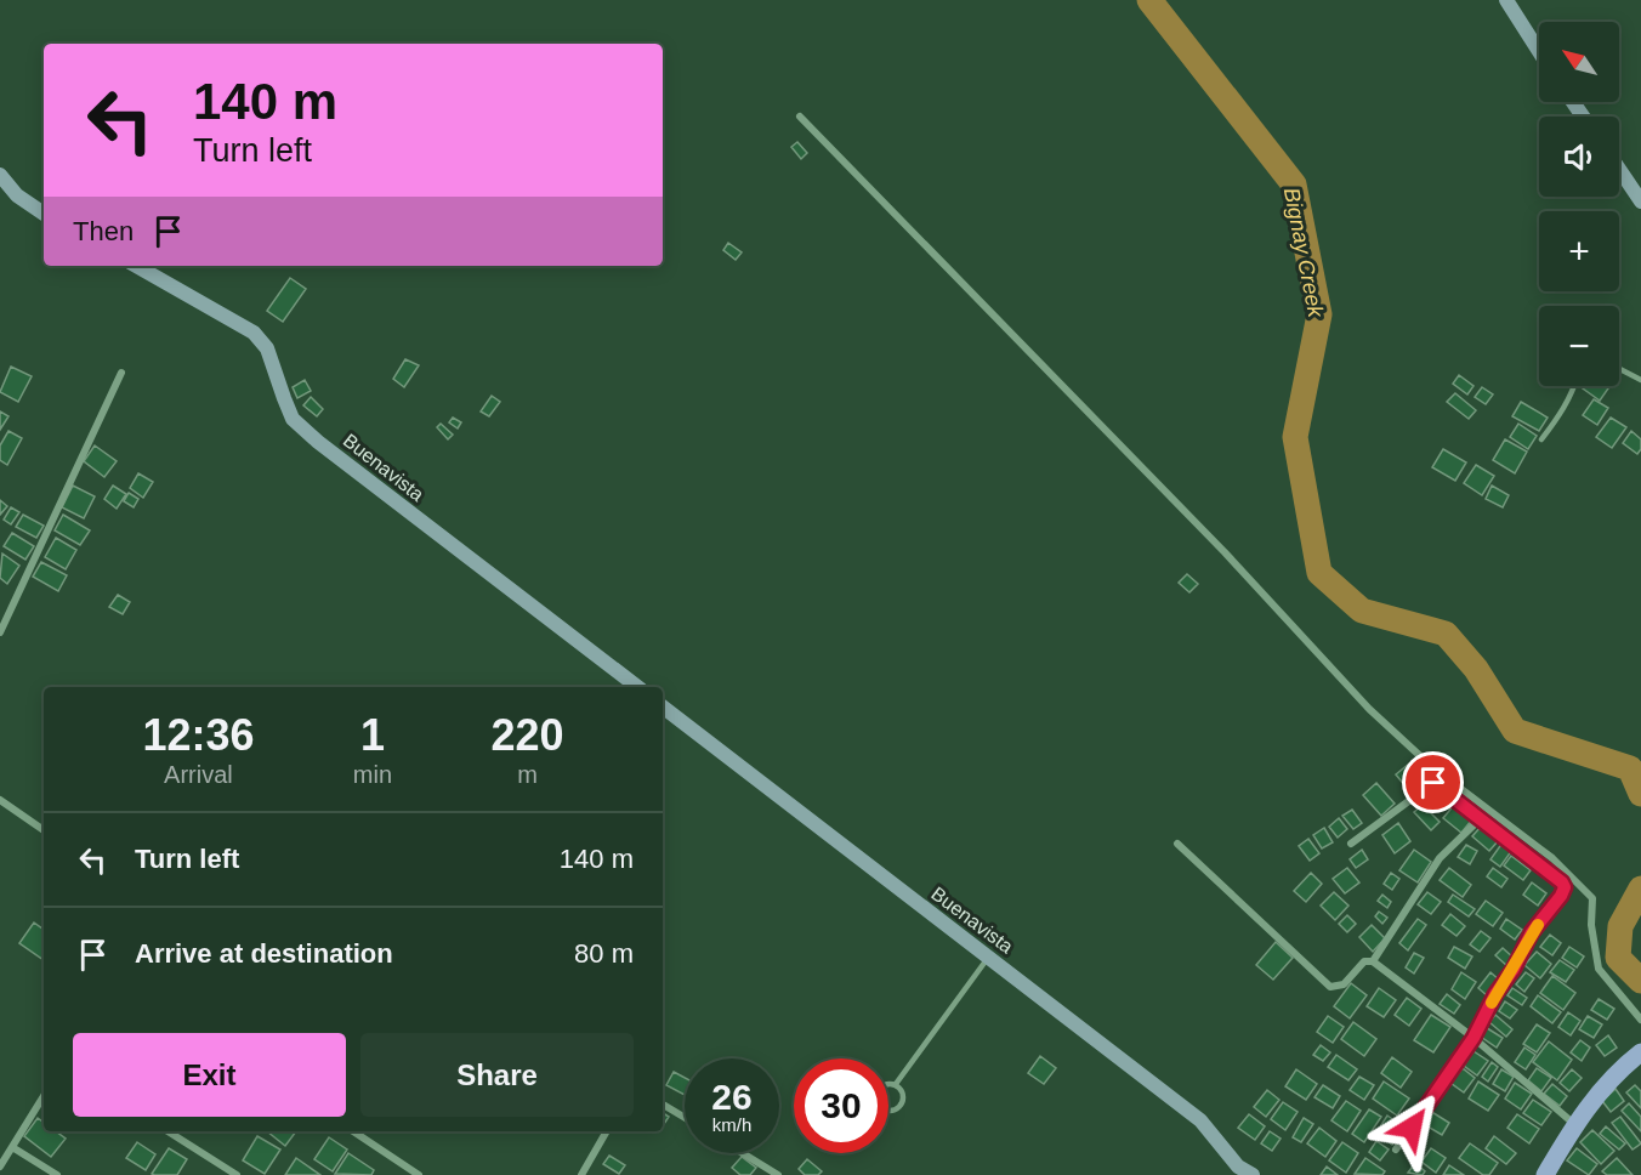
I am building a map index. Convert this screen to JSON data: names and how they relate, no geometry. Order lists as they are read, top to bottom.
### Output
{
  "streets": {
    "street": ["Buenavista"]
  },
  "water": ["Bignay Creek"],
  "north": "top left",
  "page": {
    "map_buttons": ["+", "−"],
    "turn": ["140 m", "Turn left"],
    "then": "Then",
    "eta": [
      "12:36",
      "Arrival",
      "1",
      "min",
      "220",
      "m"
    ],
    "list": [
      {
        "name": "Turn left",
        "value": "140 m"
      },
      {
        "name": "Arrive at destination",
        "value": "80 m"
      }
    ],
    "buttons": ["Exit", "Share"],
    "speed": "26 km/h",
    "limit": "30"
  }
}
